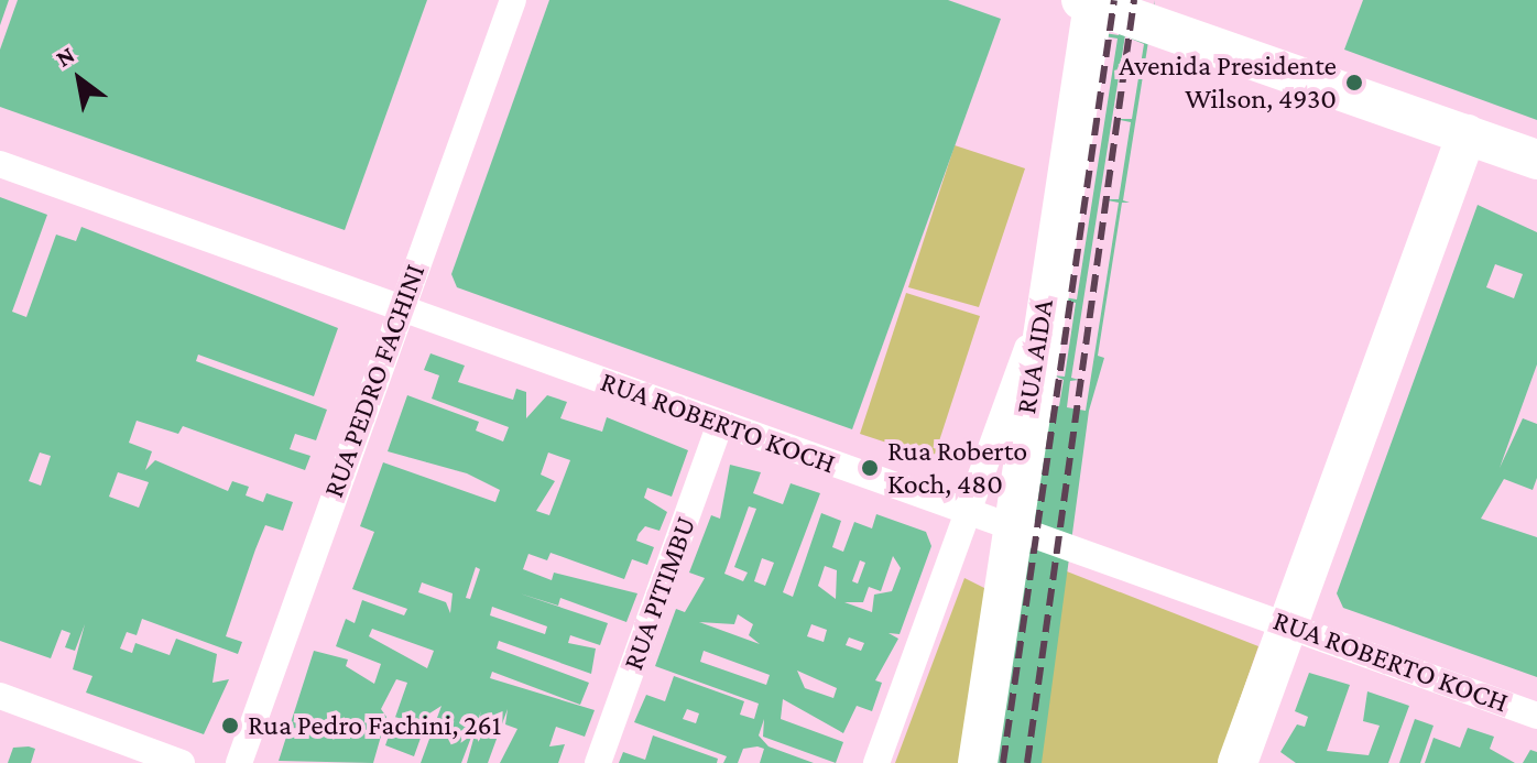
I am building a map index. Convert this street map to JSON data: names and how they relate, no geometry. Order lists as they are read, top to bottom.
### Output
{
  "streets": {
    "street": [
      "RUA AIDA",
      "RUA PEDRO FACHINI",
      "RUA ROBERTO KOCH",
      "RUA PITIMBU"
    ]
  },
  "crossings": [
    ["RUA AIDA", "RUA ROBERTO KOCH"],
    ["RUA PEDRO FACHINI", "RUA ROBERTO KOCH"],
    ["RUA ROBERTO KOCH", "RUA PITIMBU"]
  ],
  "places": ["Avenida Presidente Wilson, 4930", "Rua Roberto Koch, 480", "Rua Pedro Fachini, 261"],
  "north": "top left"
}
